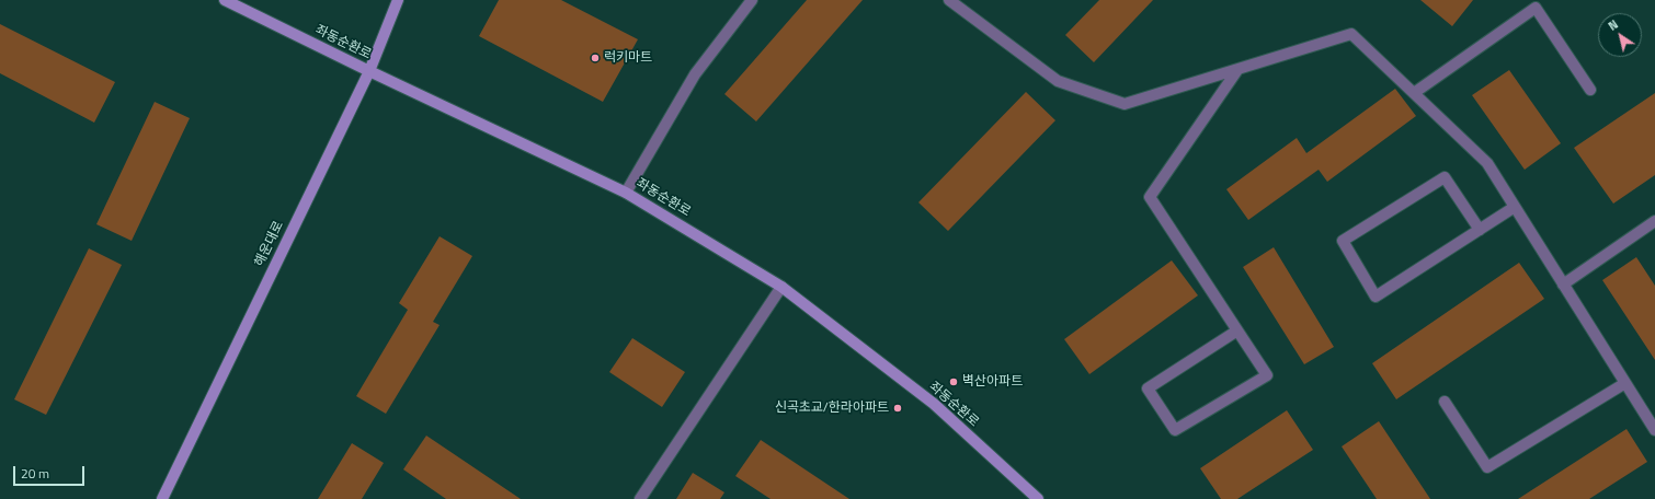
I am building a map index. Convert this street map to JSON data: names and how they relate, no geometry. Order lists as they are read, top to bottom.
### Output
{
  "streets": {
    "street": ["좌동순환로", "해운대로"]
  },
  "crossings": [
    ["좌동순환로", "해운대로"]
  ],
  "places": ["럭키마트", "벽산아파트", "신곡초교/한라아파트"],
  "scale_bar": "20 m",
  "north": "top left"
}
